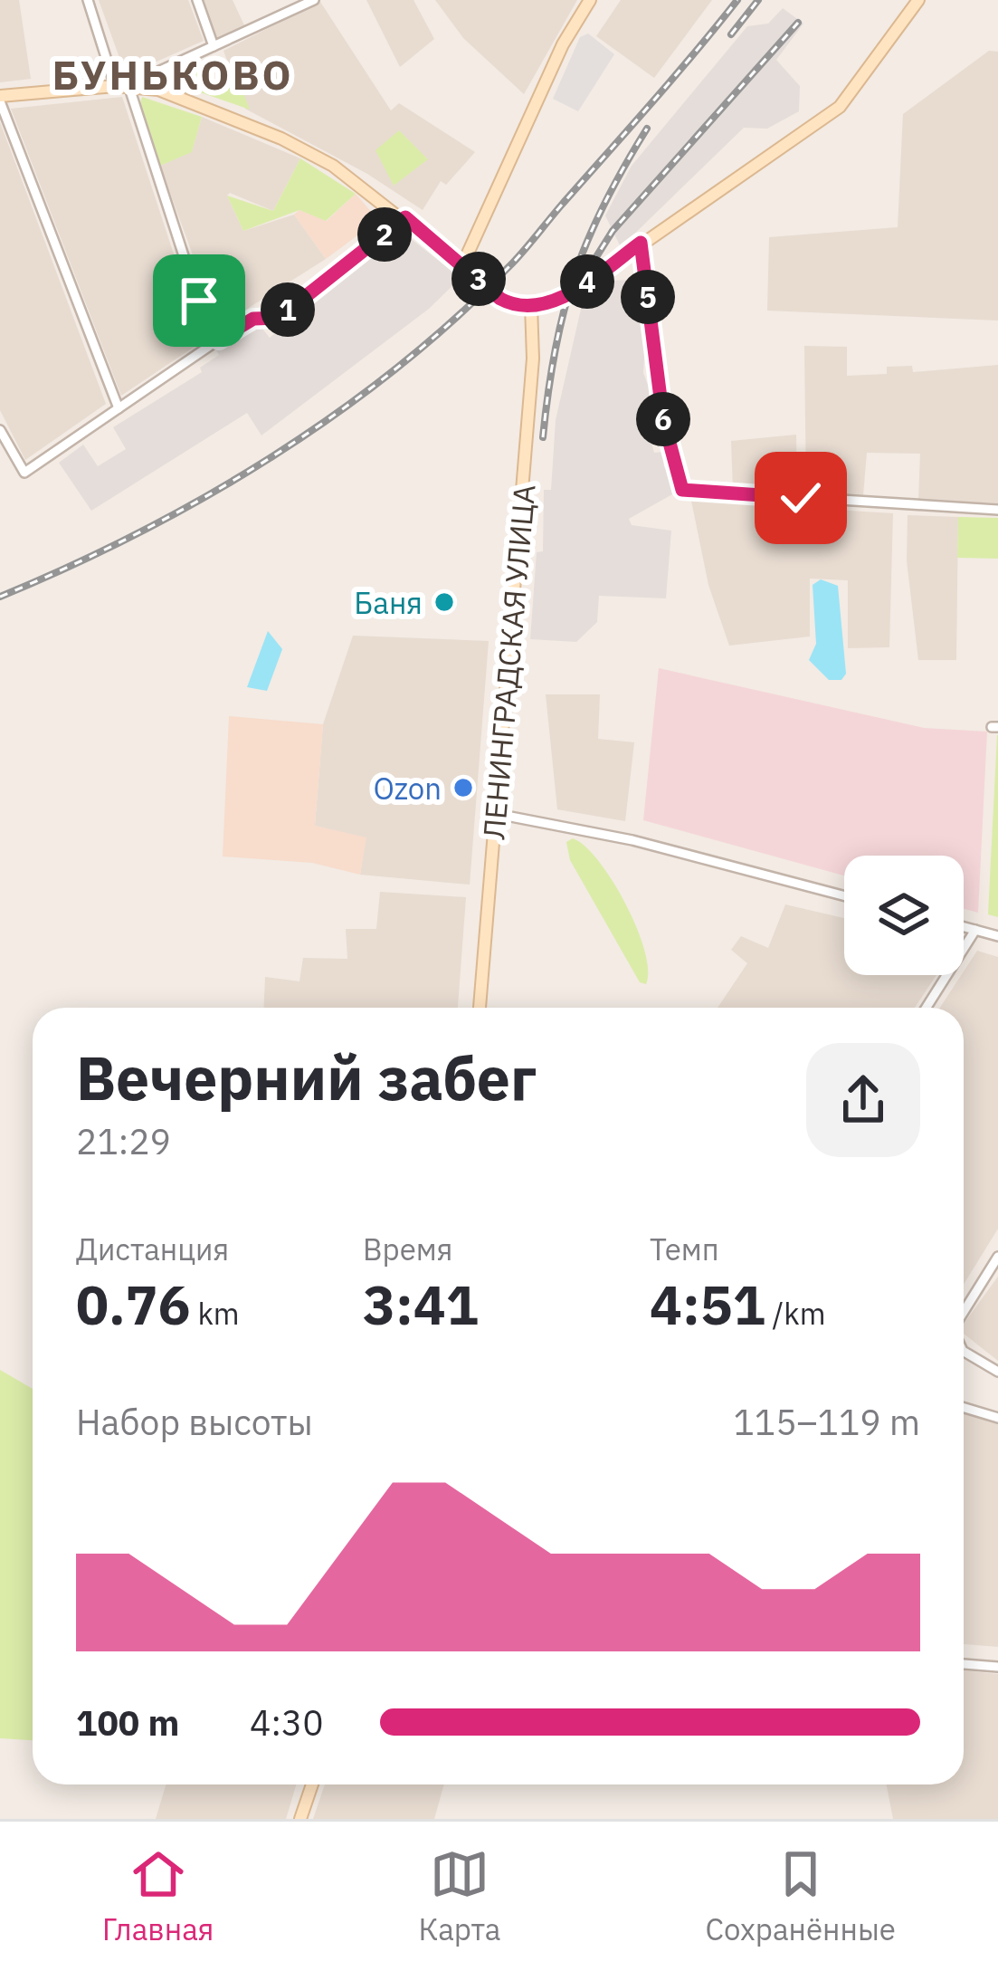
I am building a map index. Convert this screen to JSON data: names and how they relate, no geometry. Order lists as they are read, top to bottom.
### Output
{
  "streets": {
    "main road": ["ЛЕНИНГРАДСКАЯ УЛИЦА"]
  },
  "districts": ["БУНЬКОВО"],
  "places": ["Баня", "Ozon"],
  "page": {
    "pins": [
      "2",
      "3",
      "4",
      "5",
      "1",
      "6"
    ],
    "heading": ["Вечерний забег", "21:29"],
    "stats": [
      ["Дистанция", "0.76 km"],
      ["Время", "3:41"],
      ["Темп", "4:51 /km"]
    ],
    "chart": ["Набор высоты", "115–119 m"],
    "list": [
      {
        "name": "100 m",
        "note": "4:30"
      }
    ],
    "tabs": ["Главная", "Карта", "Сохранённые"]
  }
}
